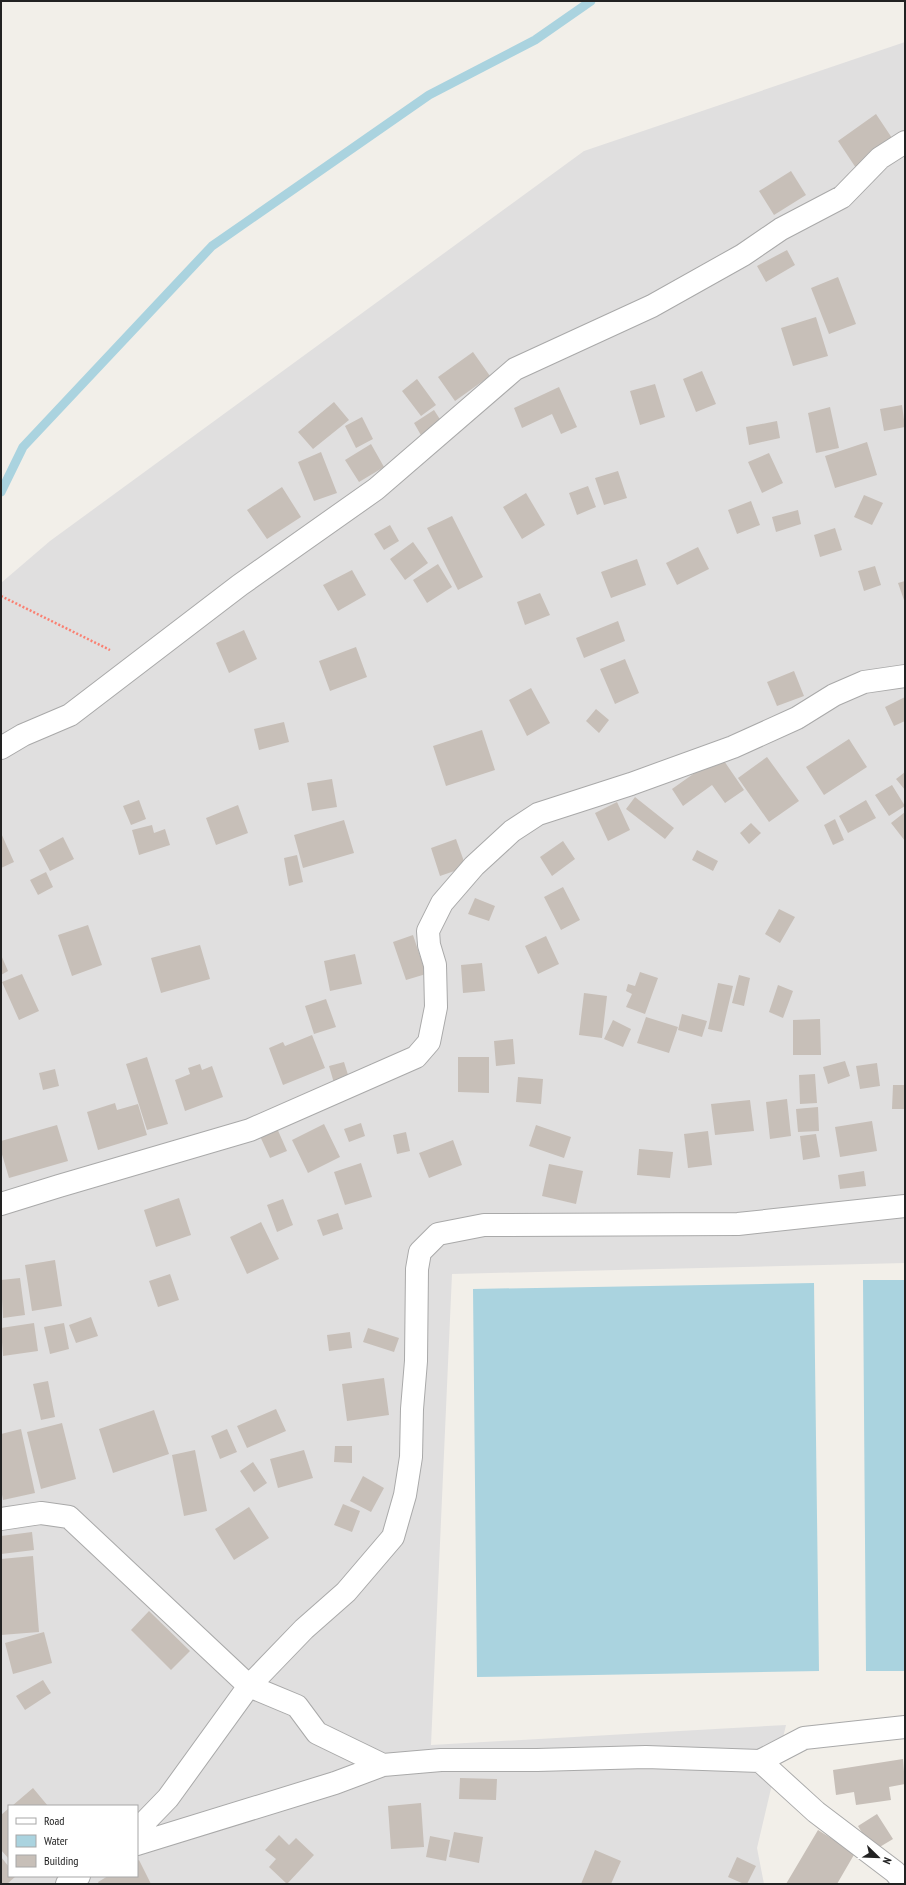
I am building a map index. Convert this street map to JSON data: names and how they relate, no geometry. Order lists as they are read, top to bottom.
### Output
{
  "legend": ["Road", "Water", "Building"],
  "north": "bottom right"
}
